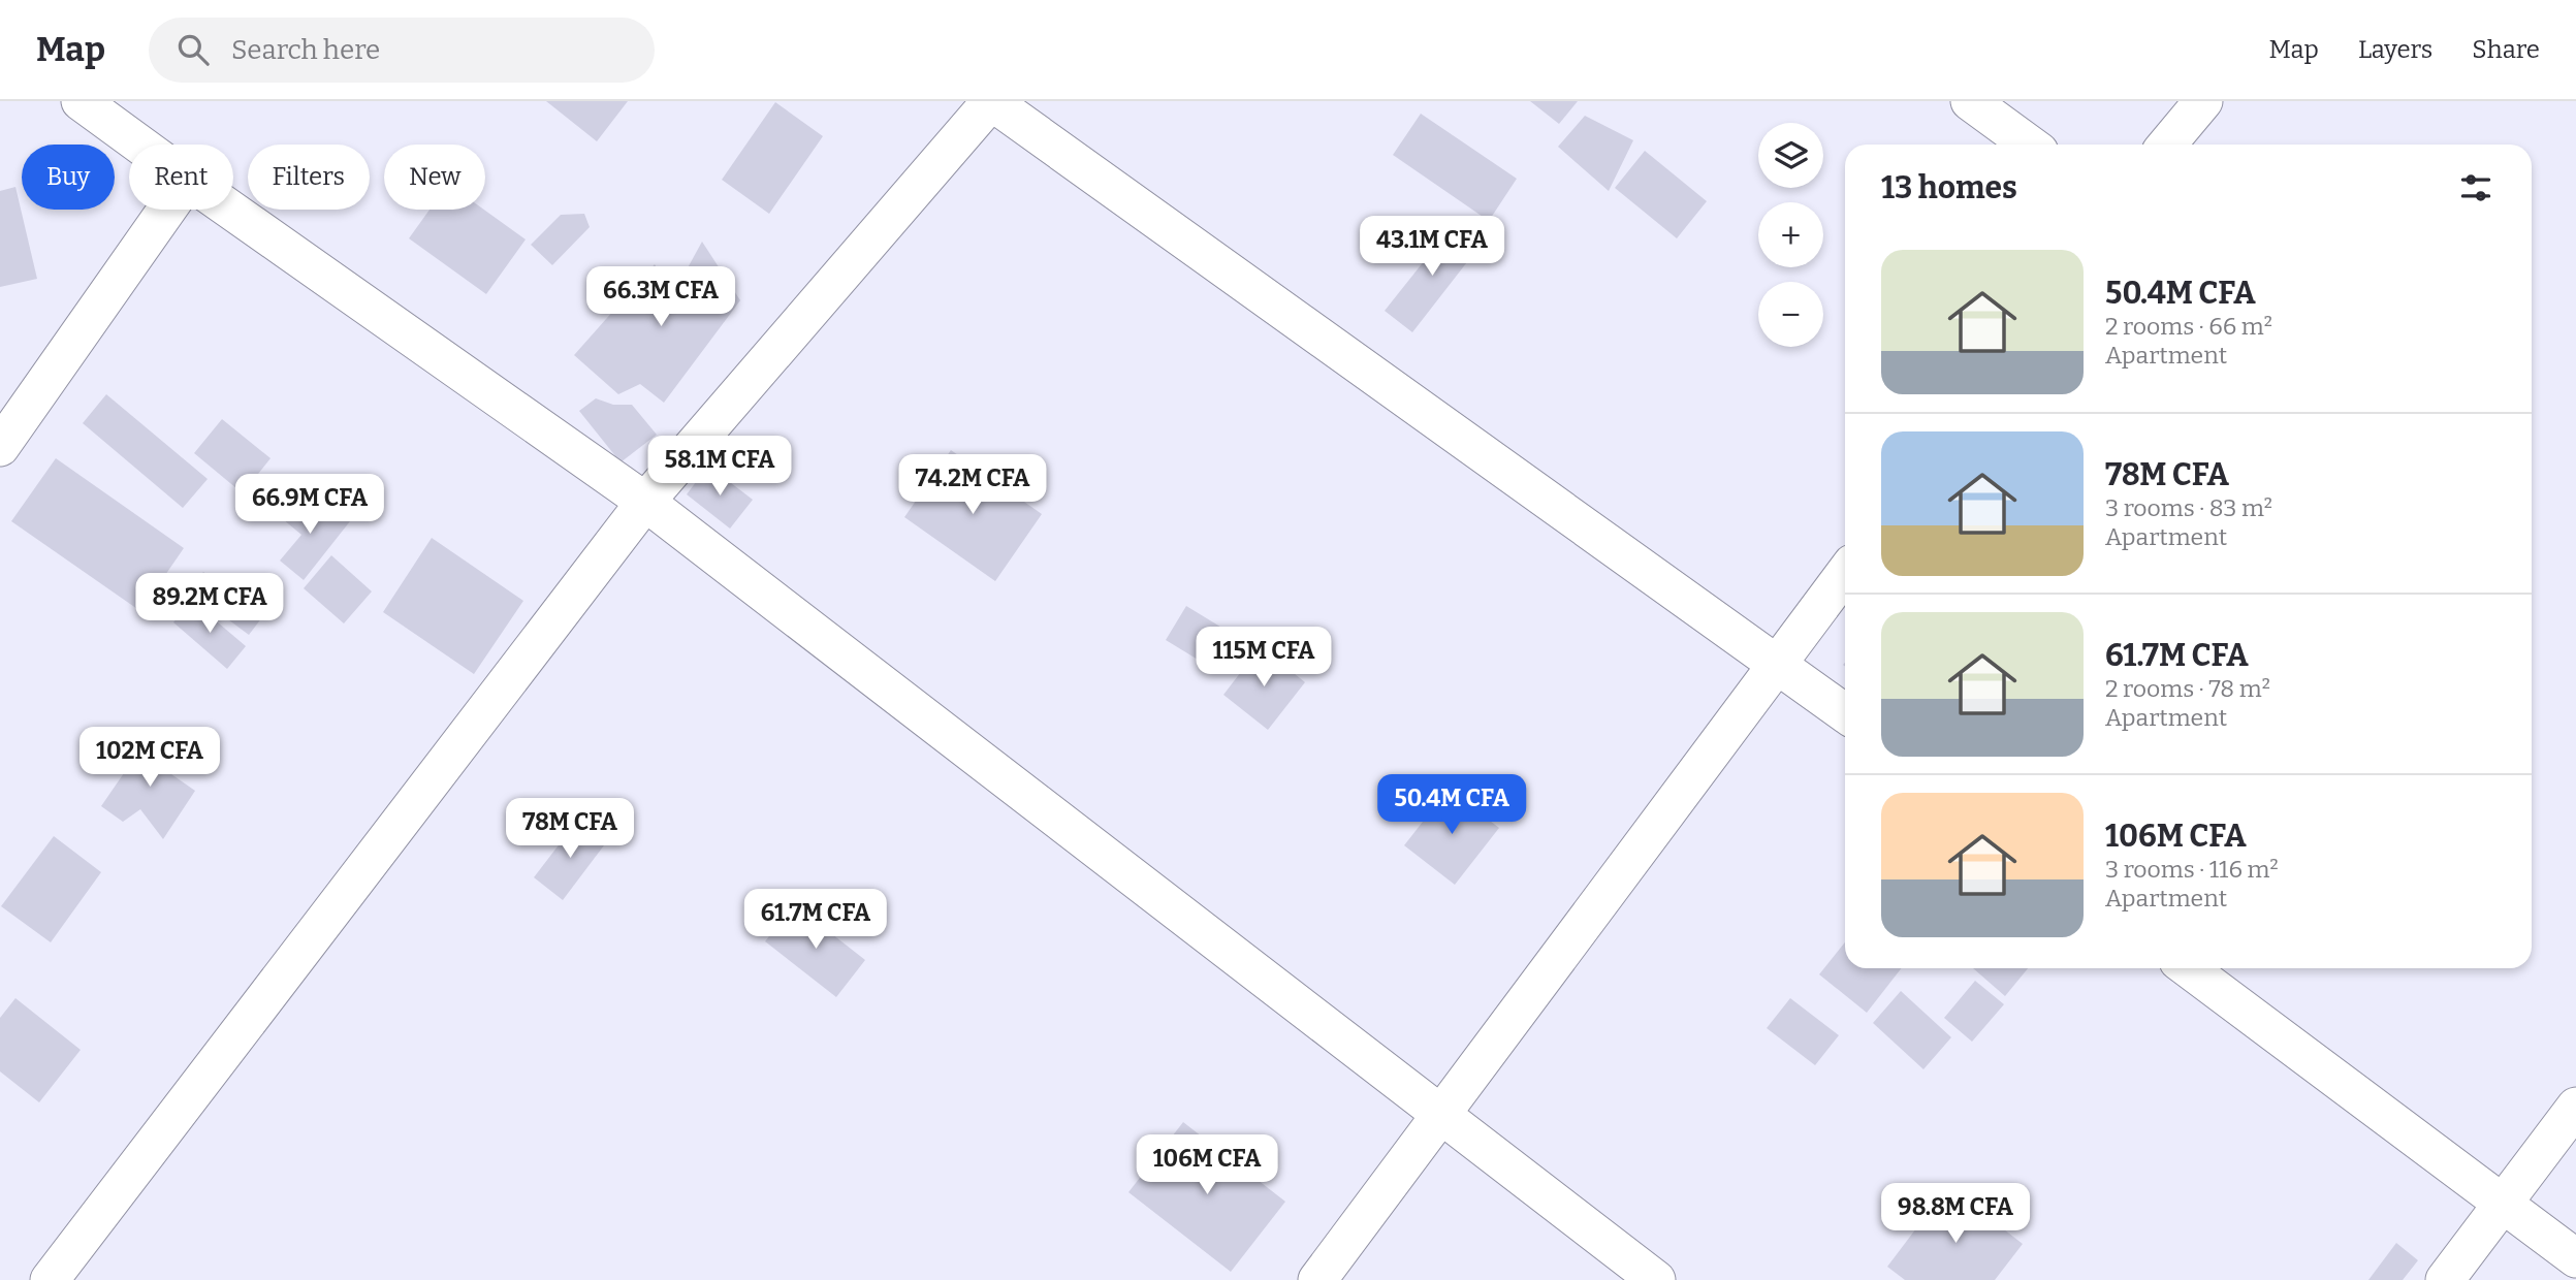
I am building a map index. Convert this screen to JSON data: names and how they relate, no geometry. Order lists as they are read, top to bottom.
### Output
{
  "page": {
    "header": "Map",
    "search": "Search here",
    "nav": ["Map", "Layers", "Share"],
    "map_buttons": ["+", "−"],
    "chip": [
      "Buy",
      "Rent",
      "Filters",
      "New"
    ],
    "heading": "13 homes",
    "price": [
      "43.1M CFA",
      "66.3M CFA",
      "58.1M CFA",
      "74.2M CFA",
      "66.9M CFA",
      "89.2M CFA",
      "115M CFA",
      "102M CFA",
      "50.4M CFA",
      "78M CFA",
      "61.7M CFA",
      "106M CFA",
      "98.8M CFA"
    ],
    "list": [
      {
        "name": "50.4M CFA",
        "note": "2 rooms · 66 m² · Apartment"
      },
      {
        "name": "78M CFA",
        "note": "3 rooms · 83 m² · Apartment"
      },
      {
        "name": "61.7M CFA",
        "note": "2 rooms · 78 m² · Apartment"
      },
      {
        "name": "106M CFA",
        "note": "3 rooms · 116 m² · Apartment"
      }
    ]
  }
}
